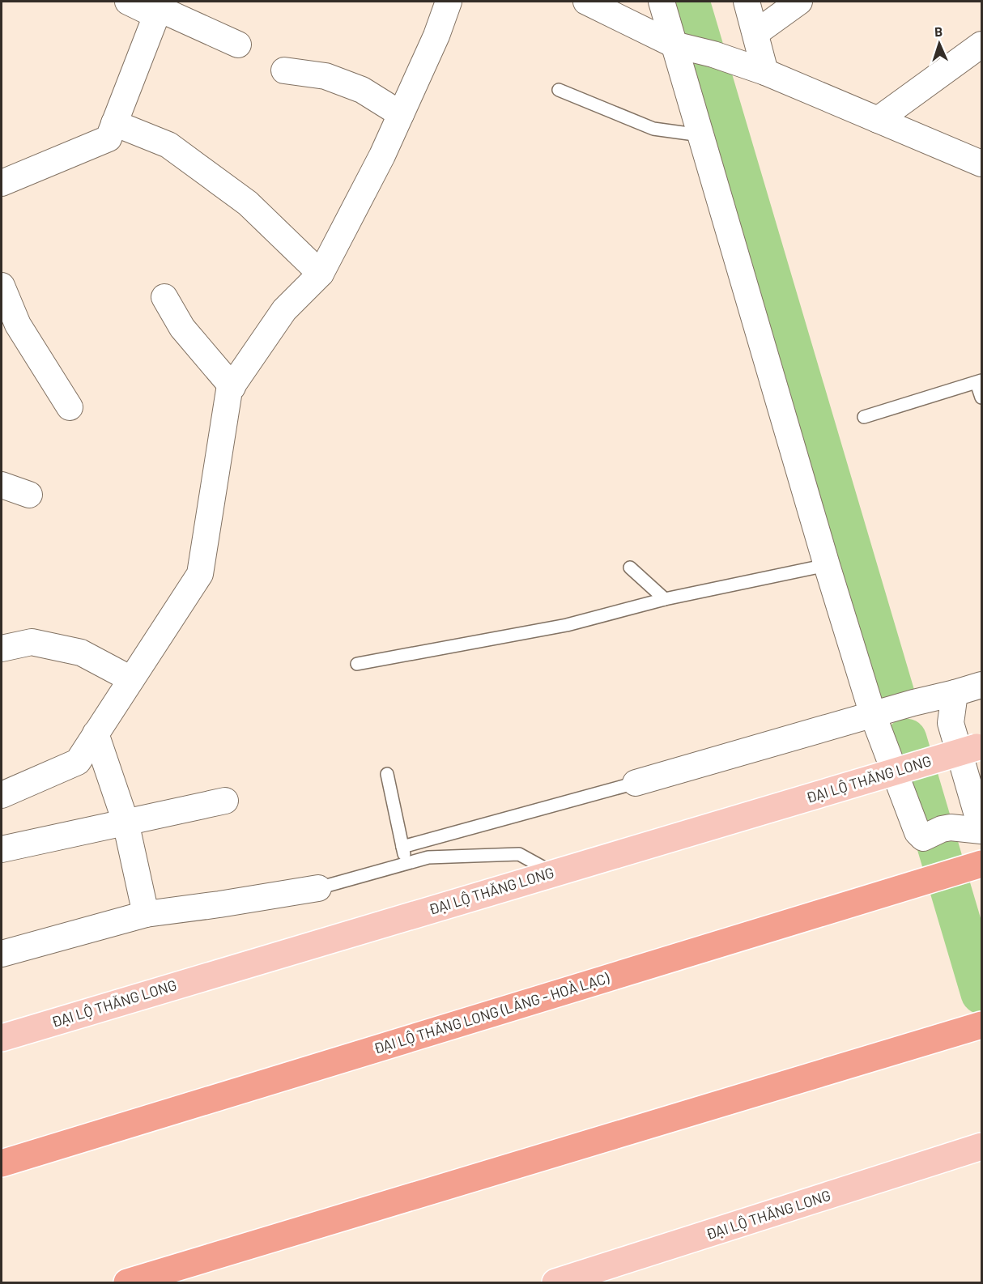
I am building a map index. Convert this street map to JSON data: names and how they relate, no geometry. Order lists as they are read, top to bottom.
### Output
{
  "streets": {
    "highway": ["ĐẠI LỘ THĂNG LONG (LÁNG - HOÀ LẠC)"],
    "main road": ["ĐẠI LỘ THĂNG LONG"]
  },
  "north": "top"
}
